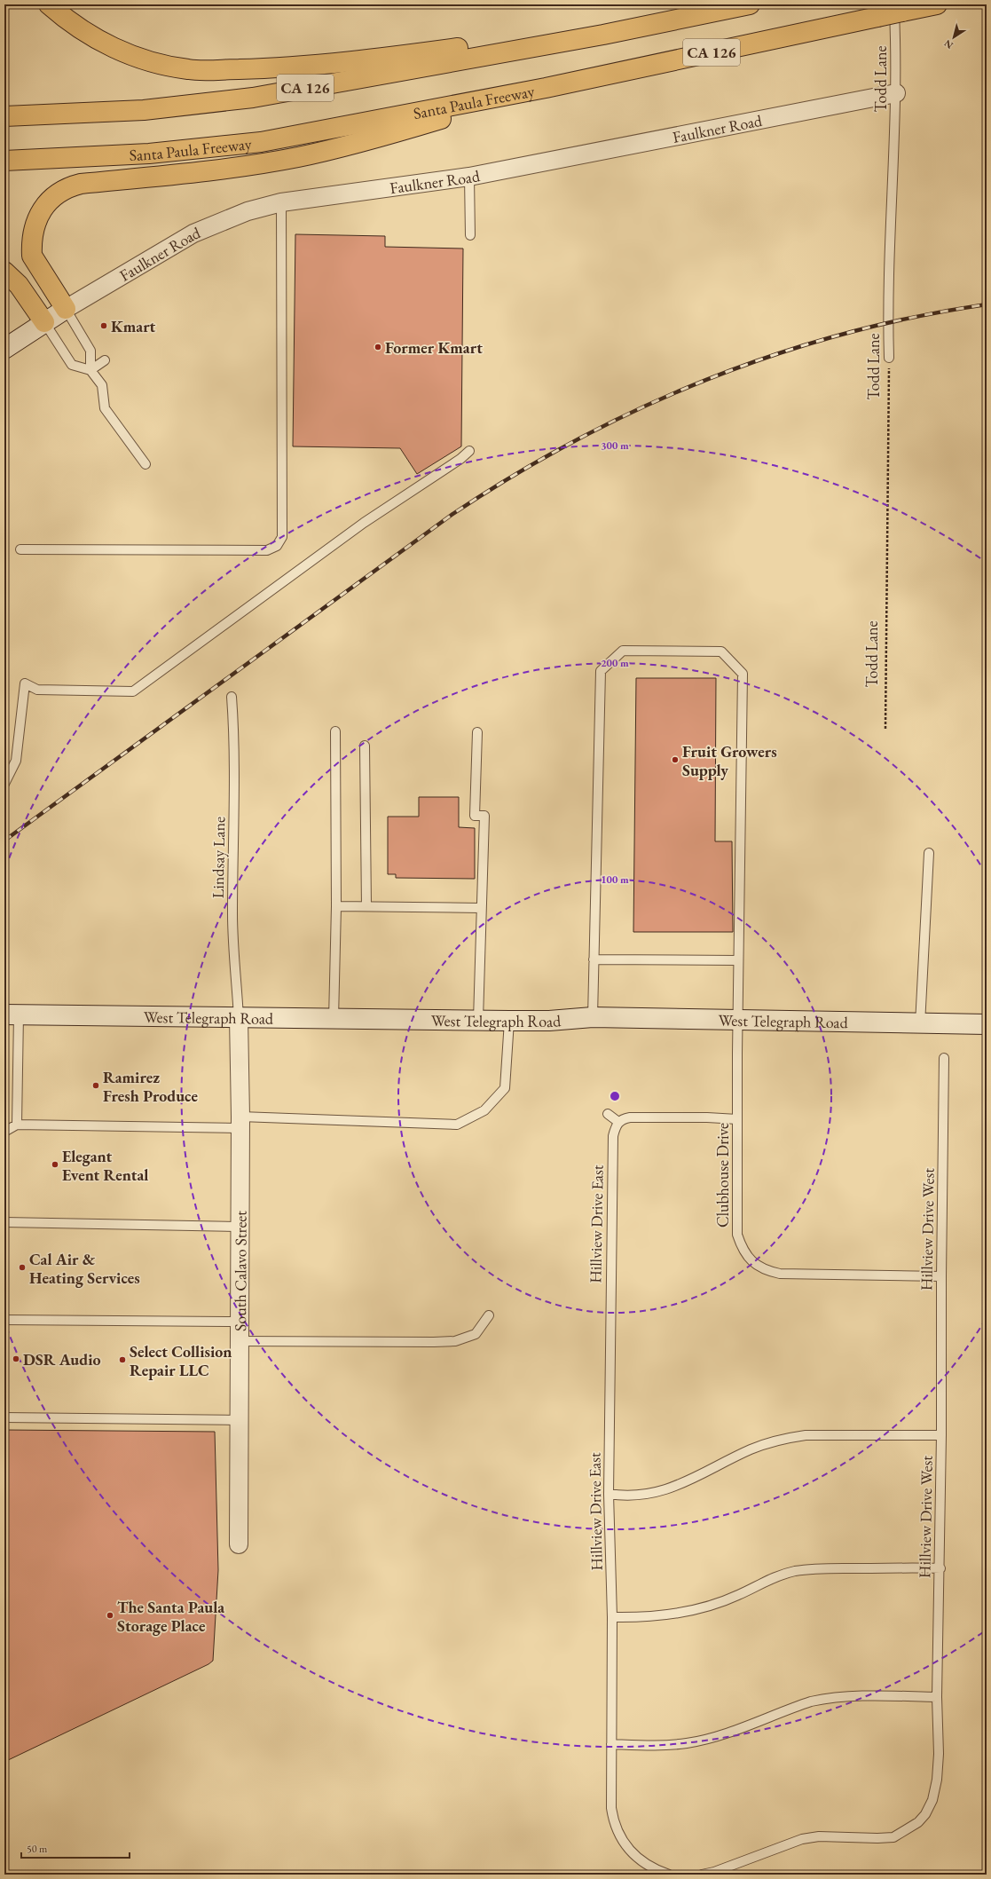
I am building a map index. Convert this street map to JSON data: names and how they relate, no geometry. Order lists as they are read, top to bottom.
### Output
{
  "streets": {
    "highway": ["CA 126", "Santa Paula Freeway"],
    "main road": ["Faulkner Road", "West Telegraph Road"],
    "street": ["South Calavo Street"],
    "lane": [
      "Todd Lane",
      "Lindsay Lane",
      "Clubhouse Drive",
      "Hillview Drive East",
      "Hillview Drive West"
    ]
  },
  "crossings": [
    ["Todd Lane", "Santa Paula Freeway"],
    ["Todd Lane", "Faulkner Road"],
    ["Lindsay Lane", "West Telegraph Road"],
    ["Lindsay Lane", "South Calavo Street"],
    ["West Telegraph Road", "Clubhouse Drive"],
    ["West Telegraph Road", "South Calavo Street"],
    ["Clubhouse Drive", "Hillview Drive West"]
  ],
  "places": [
    "Kmart",
    "Former Kmart",
    "Fruit Growers Supply",
    "Ramirez Fresh Produce",
    "Elegant Event Rental",
    "Cal Air & Heating Services",
    "DSR Audio",
    "Select Collision Repair LLC",
    "The Santa Paula Storage Place"
  ],
  "scale_bar": "50 m",
  "north": "bottom left",
  "rings": ["300 m", "200 m", "100 m"]
}
